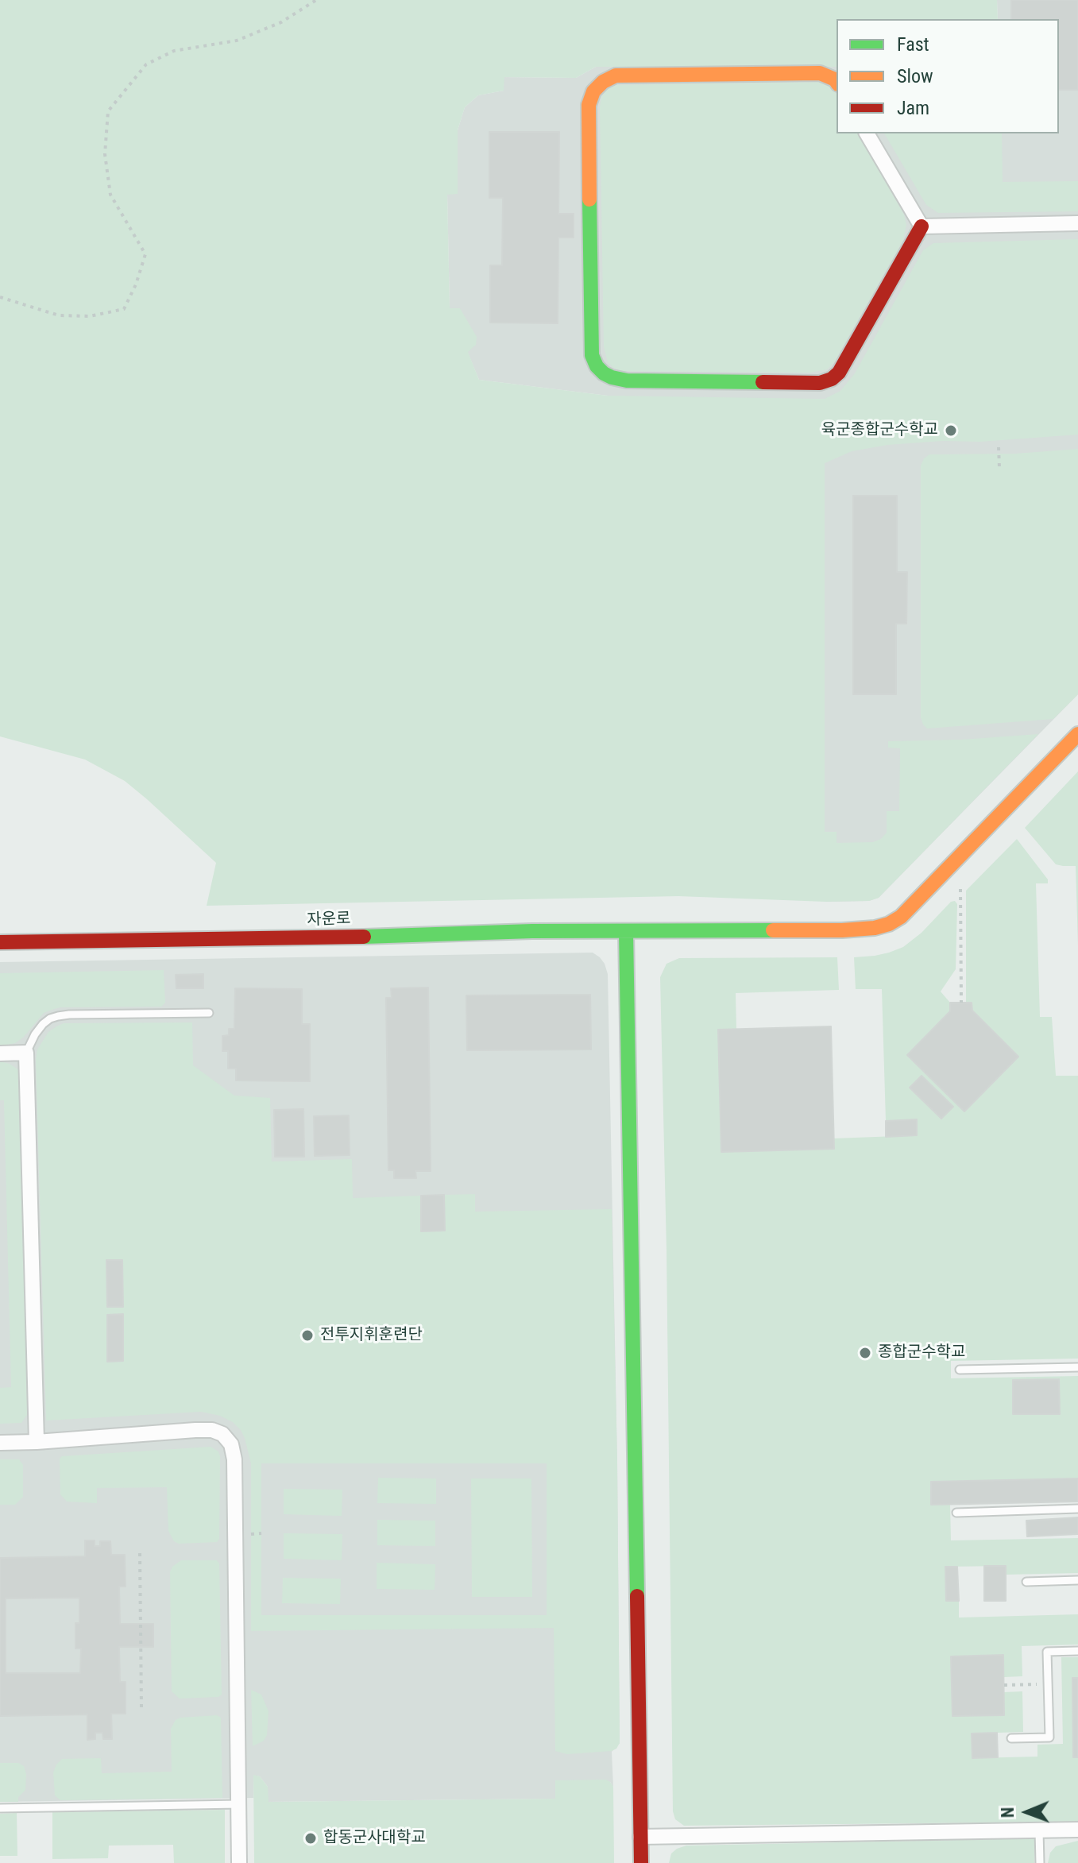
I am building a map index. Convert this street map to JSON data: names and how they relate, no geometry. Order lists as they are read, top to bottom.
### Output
{
  "streets": {
    "street": ["자운로"]
  },
  "places": [
    "육군종합군수학교",
    "전투지휘훈련단",
    "종합군수학교",
    "합동군사대학교"
  ],
  "legend": ["Fast", "Slow", "Jam"],
  "north": "left"
}
